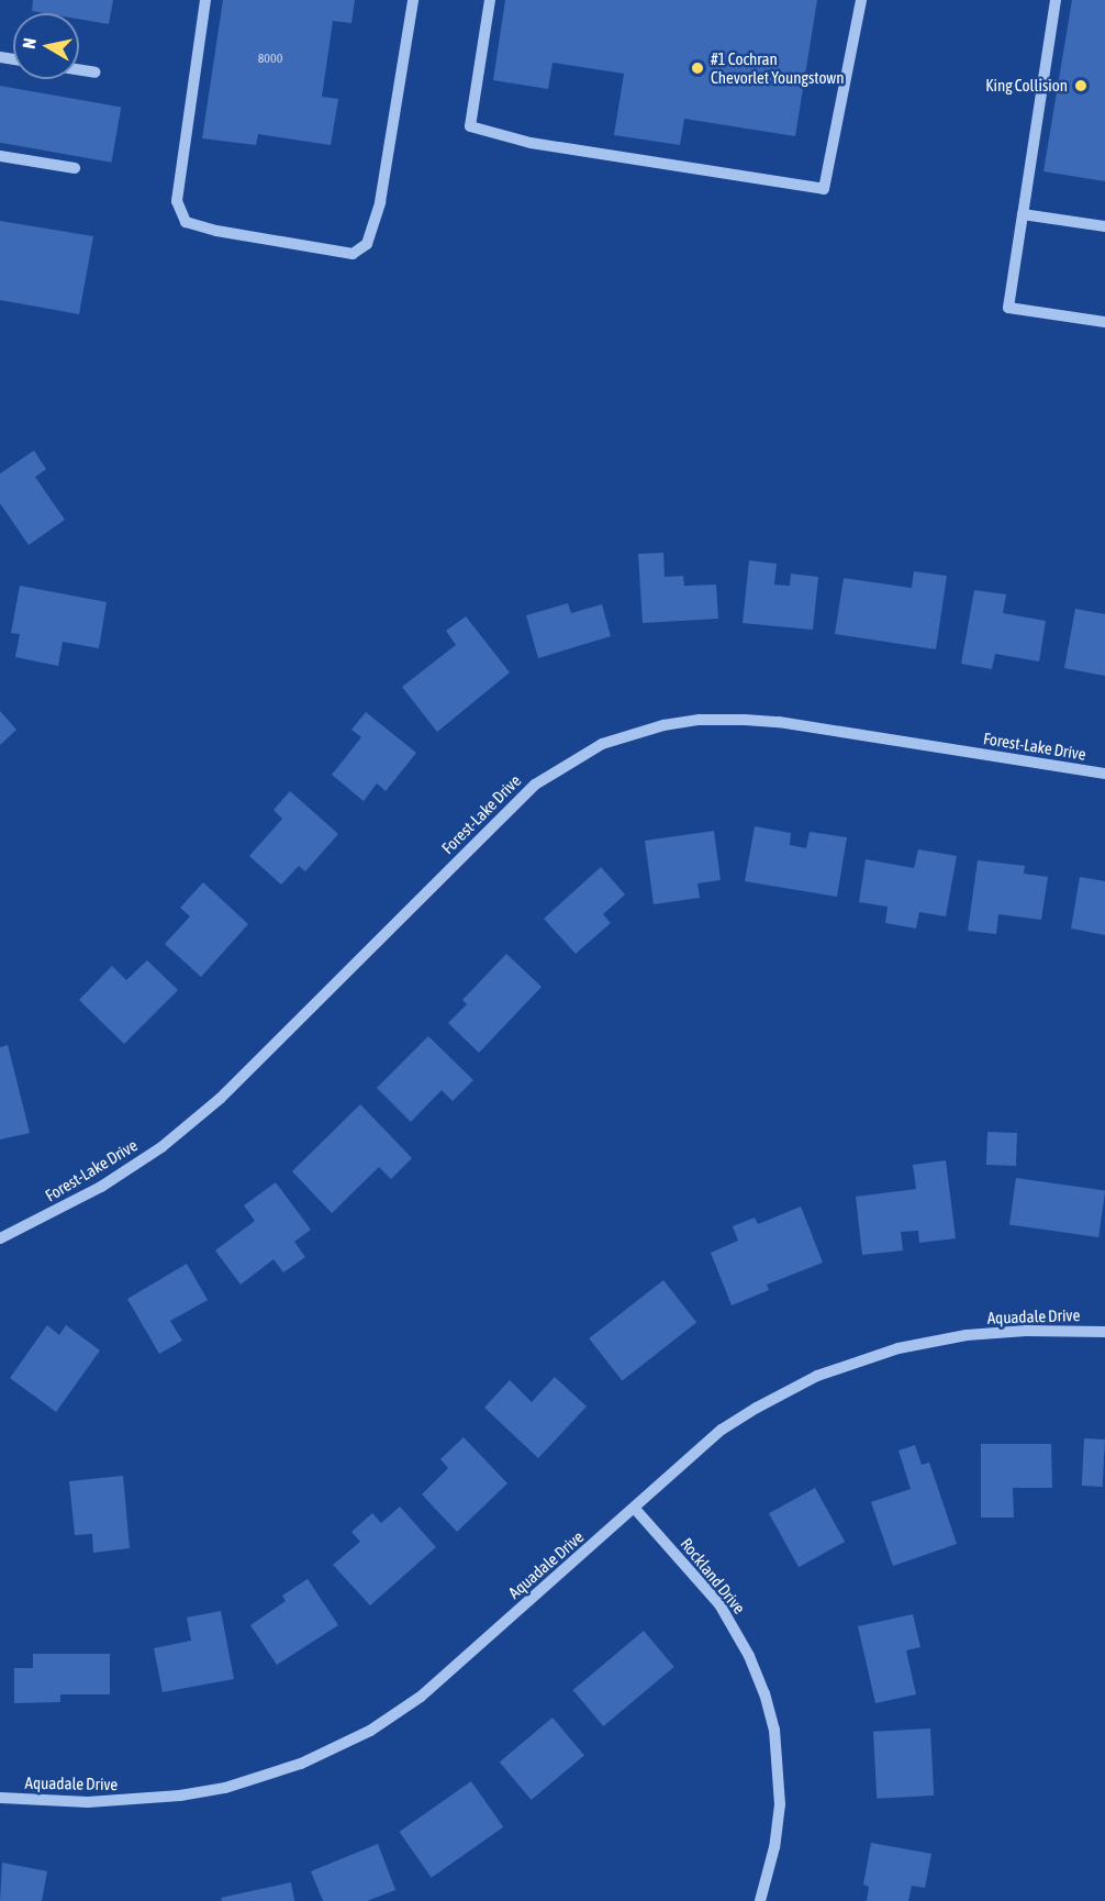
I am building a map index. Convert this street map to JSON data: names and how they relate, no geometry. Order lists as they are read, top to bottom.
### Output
{
  "streets": {
    "street": ["Forest-Lake Drive", "Aquadale Drive", "Rockland Drive"]
  },
  "crossings": [
    ["Aquadale Drive", "Rockland Drive"]
  ],
  "places": ["#1 Cochran Chevorlet Youngstown", "King Collision"],
  "house_numbers": ["8000"],
  "north": "left"
}
